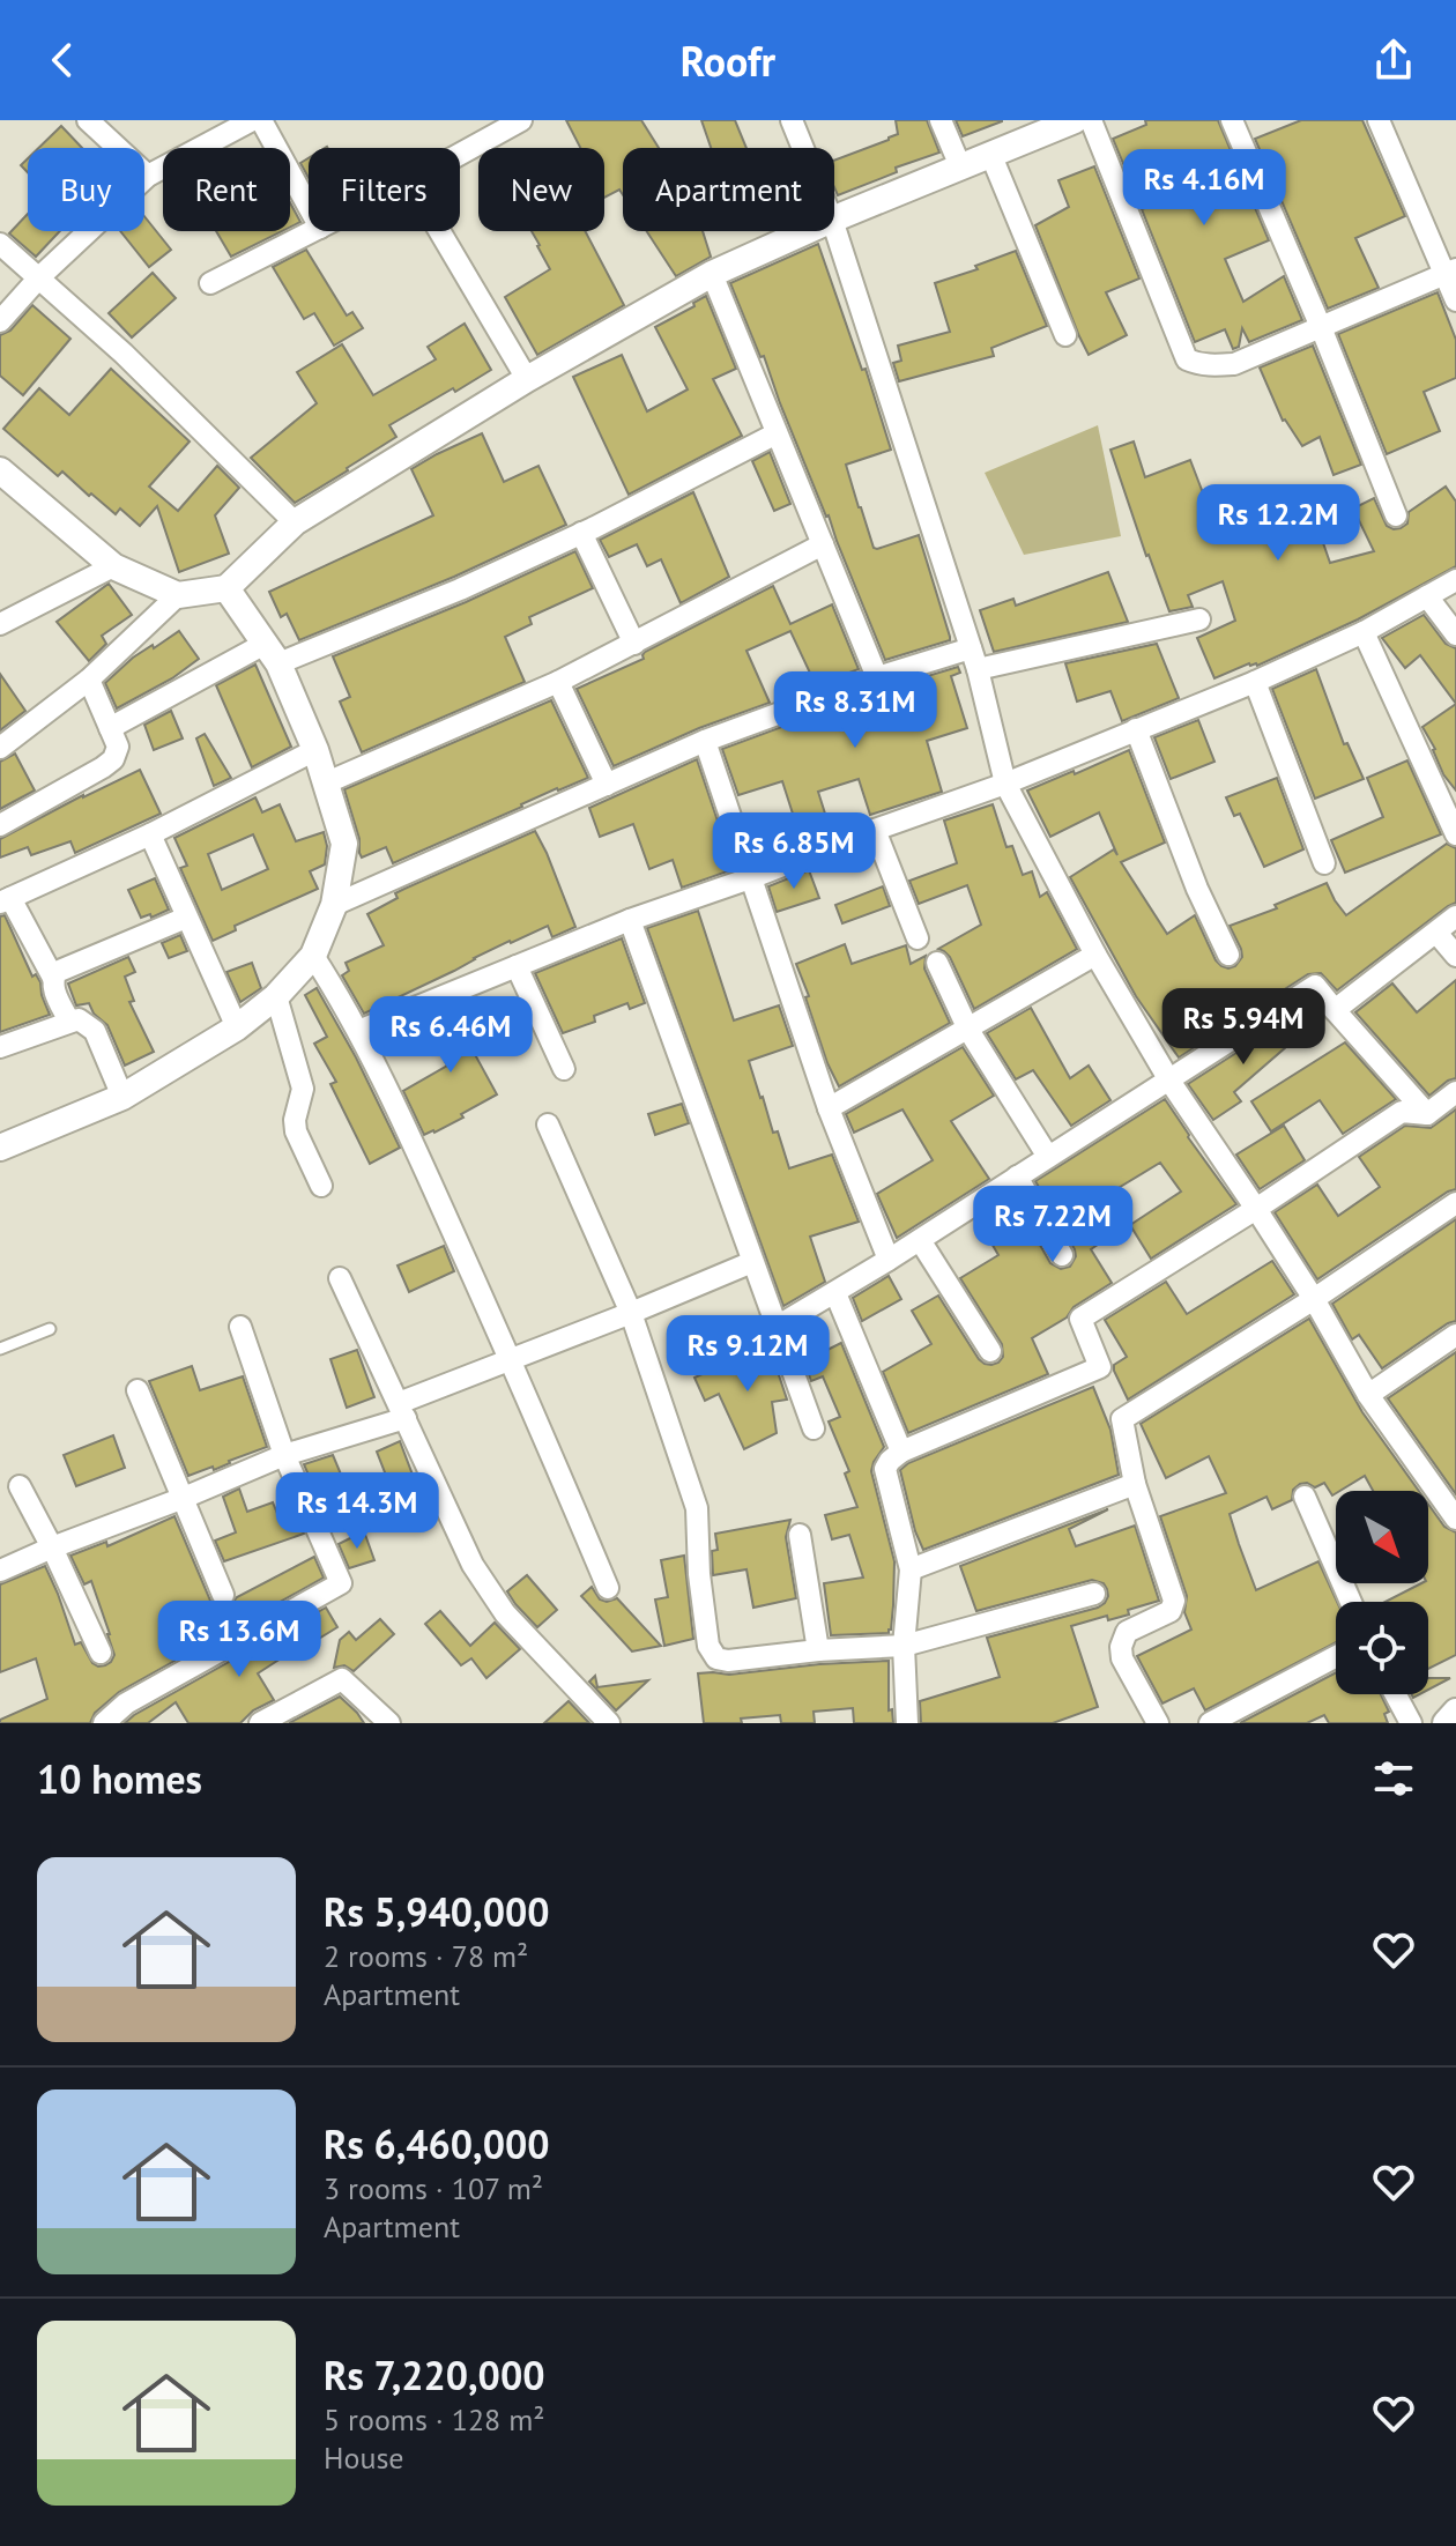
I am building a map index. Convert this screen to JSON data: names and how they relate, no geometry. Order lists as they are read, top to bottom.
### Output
{
  "north": "bottom right",
  "page": {
    "header": "Roofr",
    "chip": [
      "Buy",
      "Rent",
      "Filters",
      "New",
      "Apartment"
    ],
    "price": [
      "Rs 4.16M",
      "Rs 12.2M",
      "Rs 8.31M",
      "Rs 6.85M",
      "Rs 5.94M",
      "Rs 6.46M",
      "Rs 7.22M",
      "Rs 9.12M",
      "Rs 14.3M",
      "Rs 13.6M"
    ],
    "heading": "10 homes",
    "list": [
      {
        "name": "Rs 5,940,000",
        "note": "2 rooms · 78 m² · Apartment"
      },
      {
        "name": "Rs 6,460,000",
        "note": "3 rooms · 107 m² · Apartment"
      },
      {
        "name": "Rs 7,220,000",
        "note": "5 rooms · 128 m² · House"
      }
    ]
  }
}
